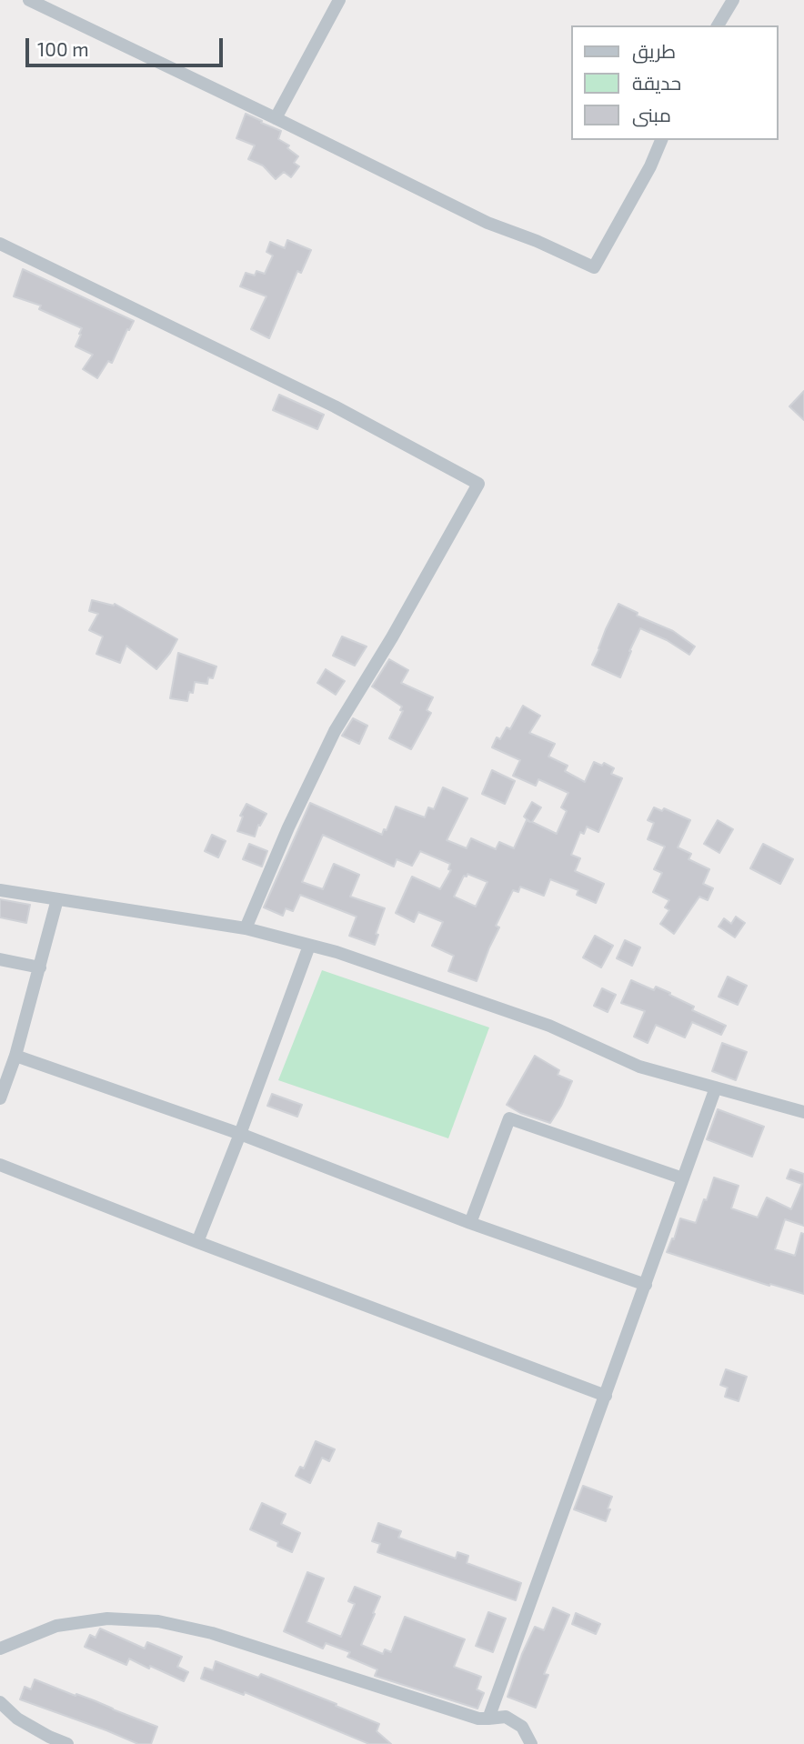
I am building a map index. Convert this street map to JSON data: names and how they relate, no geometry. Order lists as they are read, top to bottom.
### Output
{
  "legend": ["طريق", "حديقة", "مبنى"],
  "scale_bar": "100 m"
}
